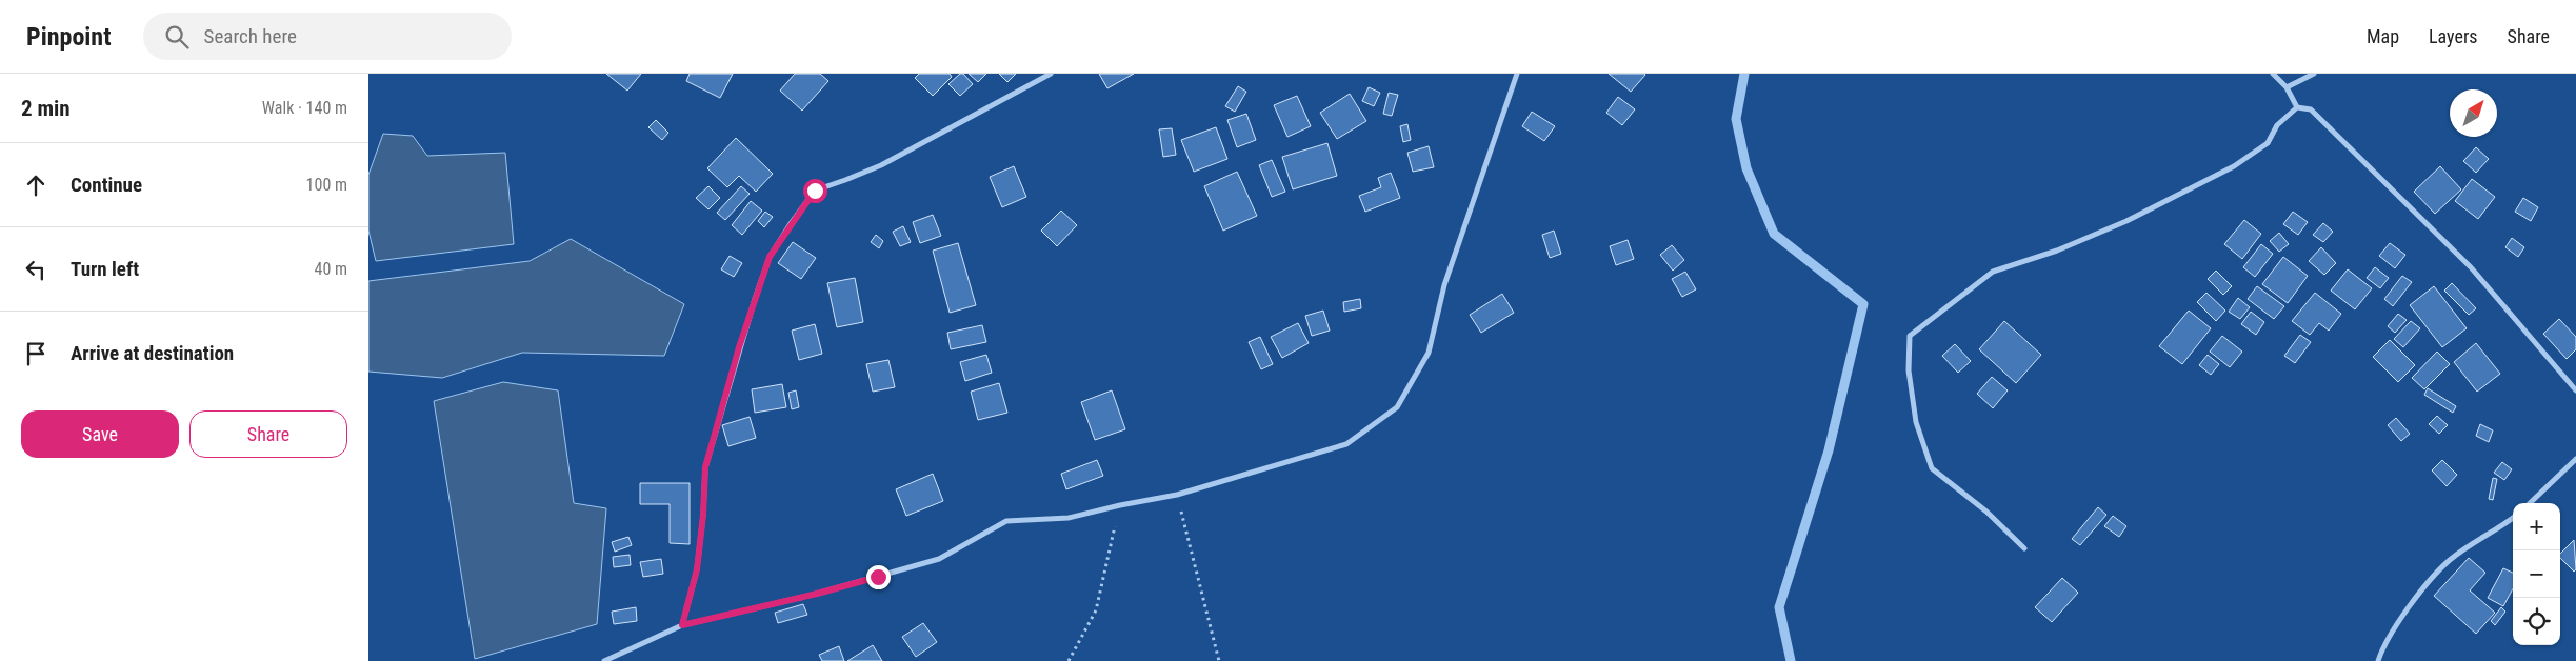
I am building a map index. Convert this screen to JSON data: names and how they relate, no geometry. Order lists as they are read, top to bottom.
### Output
{
  "north": "top right",
  "page": {
    "header": "Pinpoint",
    "search": "Search here",
    "nav": ["Map", "Layers", "Share"],
    "heading": ["2 min", "Walk · 140 m"],
    "list": [
      ["Continue", "100 m"],
      ["Turn left", "40 m"],
      "Arrive at destination"
    ],
    "buttons": ["Save", "Share"],
    "map_buttons": ["+", "−"]
  }
}
